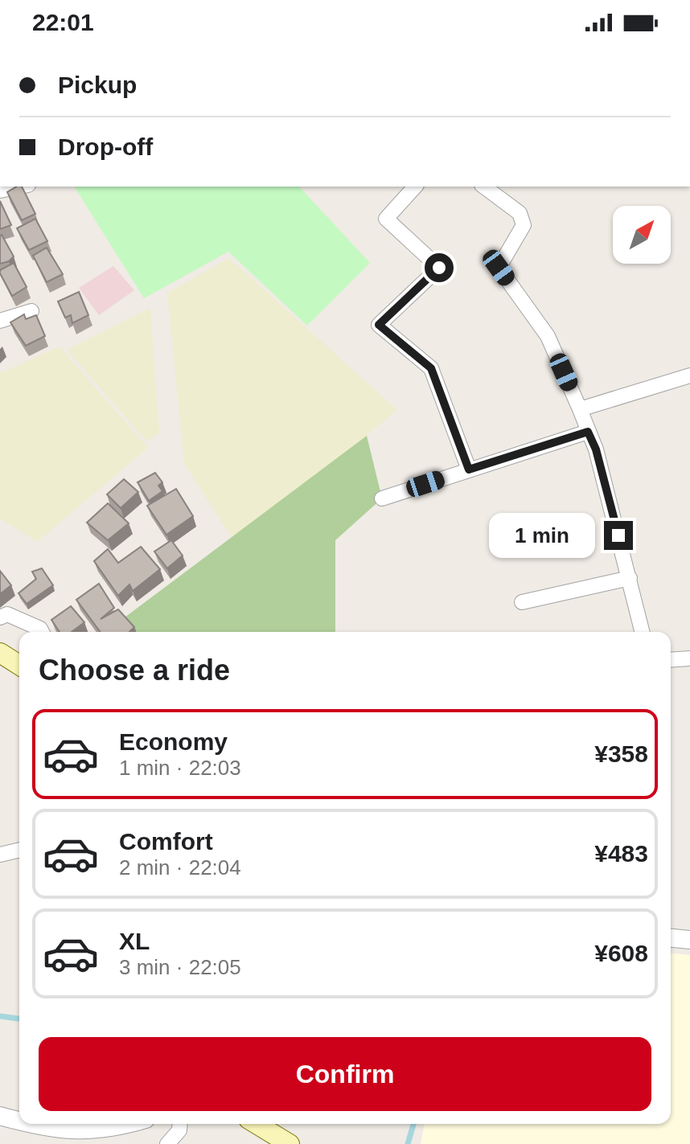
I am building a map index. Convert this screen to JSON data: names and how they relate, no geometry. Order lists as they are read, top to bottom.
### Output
{
  "north": "top right",
  "page": {
    "status": "22:01",
    "banner": ["Pickup", "Drop-off"],
    "bubble": "1 min",
    "heading": "Choose a ride",
    "list": [
      {
        "name": "Economy",
        "note": "1 min · 22:03",
        "value": "¥358"
      },
      {
        "name": "Comfort",
        "note": "2 min · 22:04",
        "value": "¥483"
      },
      {
        "name": "XL",
        "note": "3 min · 22:05",
        "value": "¥608"
      }
    ],
    "buttons": "Confirm"
  }
}
